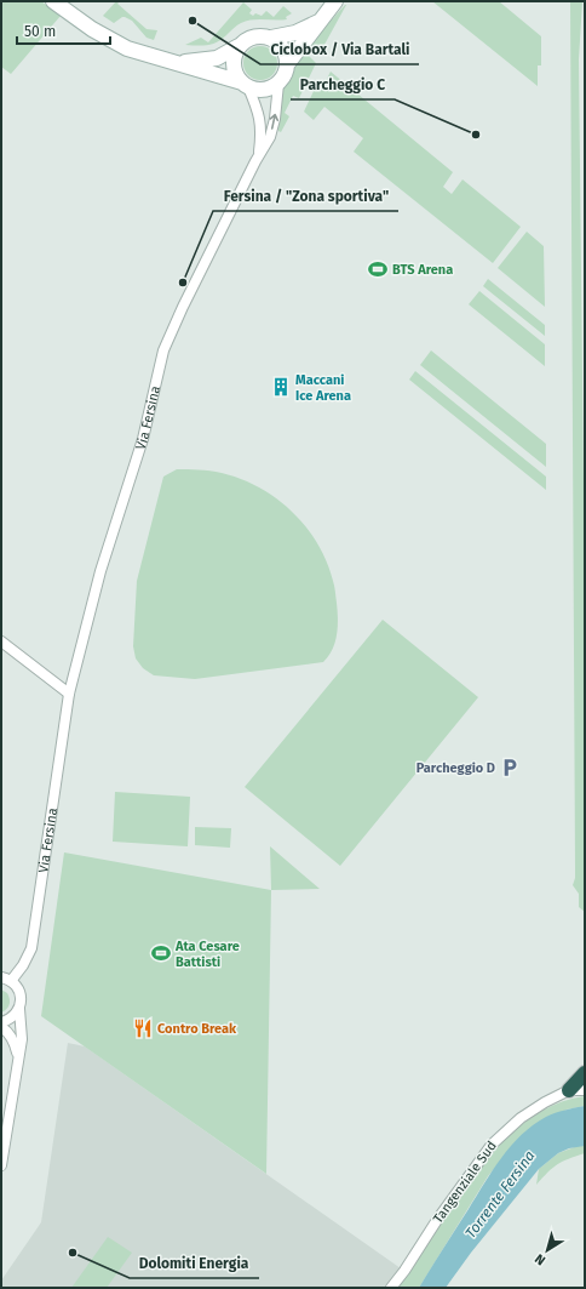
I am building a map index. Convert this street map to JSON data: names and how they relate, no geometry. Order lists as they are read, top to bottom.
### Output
{
  "streets": {
    "street": ["Via Fersina", "Tangenziale Sud"]
  },
  "water": ["Torrente Fersina"],
  "places": {
    "other": [
      "Ciclobox / Via Bartali",
      "Parcheggio C",
      "Fersina / \"Zona sportiva\"",
      "Dolomiti Energia"
    ],
    "sports": ["BTS Arena", "Ata Cesare Battisti"],
    "building": ["Maccani Ice Arena"],
    "parking": ["Parcheggio D"],
    "restaurant": ["Contro Break"]
  },
  "scale_bar": "50 m",
  "north": "bottom left"
}
